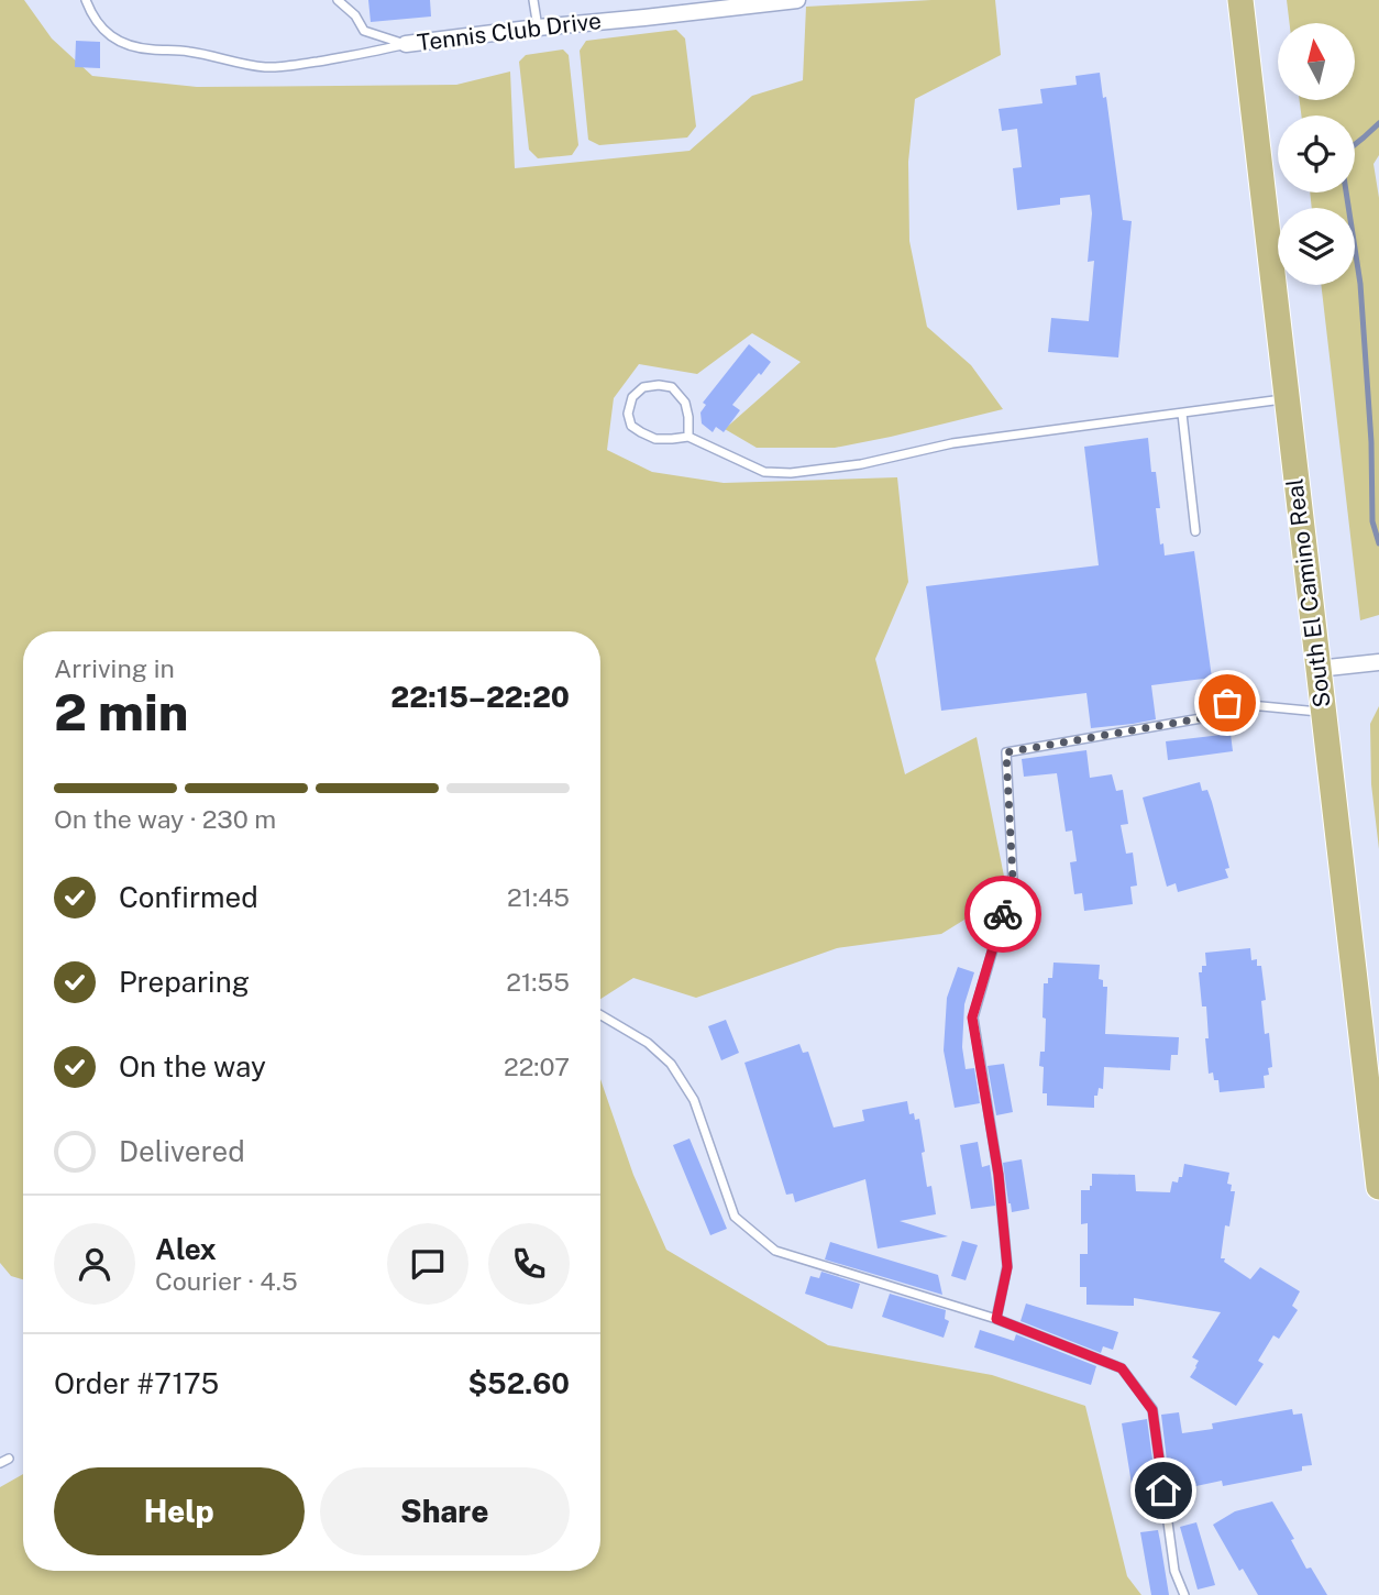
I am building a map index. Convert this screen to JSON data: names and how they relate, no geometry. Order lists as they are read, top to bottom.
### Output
{
  "streets": {
    "main road": ["South El Camino Real"],
    "street": ["Tennis Club Drive"]
  },
  "north": "top",
  "page": {
    "heading": ["2 min", "Arriving in", "22:15–22:20"],
    "panel": [
      "Alex",
      "Courier · 4.5",
      "Order #7175",
      "$52.60"
    ],
    "bar": "On the way · 230 m",
    "list": [
      ["Confirmed", "21:45"],
      ["Preparing", "21:55"],
      ["On the way", "22:07"],
      "Delivered"
    ],
    "buttons": ["Help", "Share"]
  }
}
